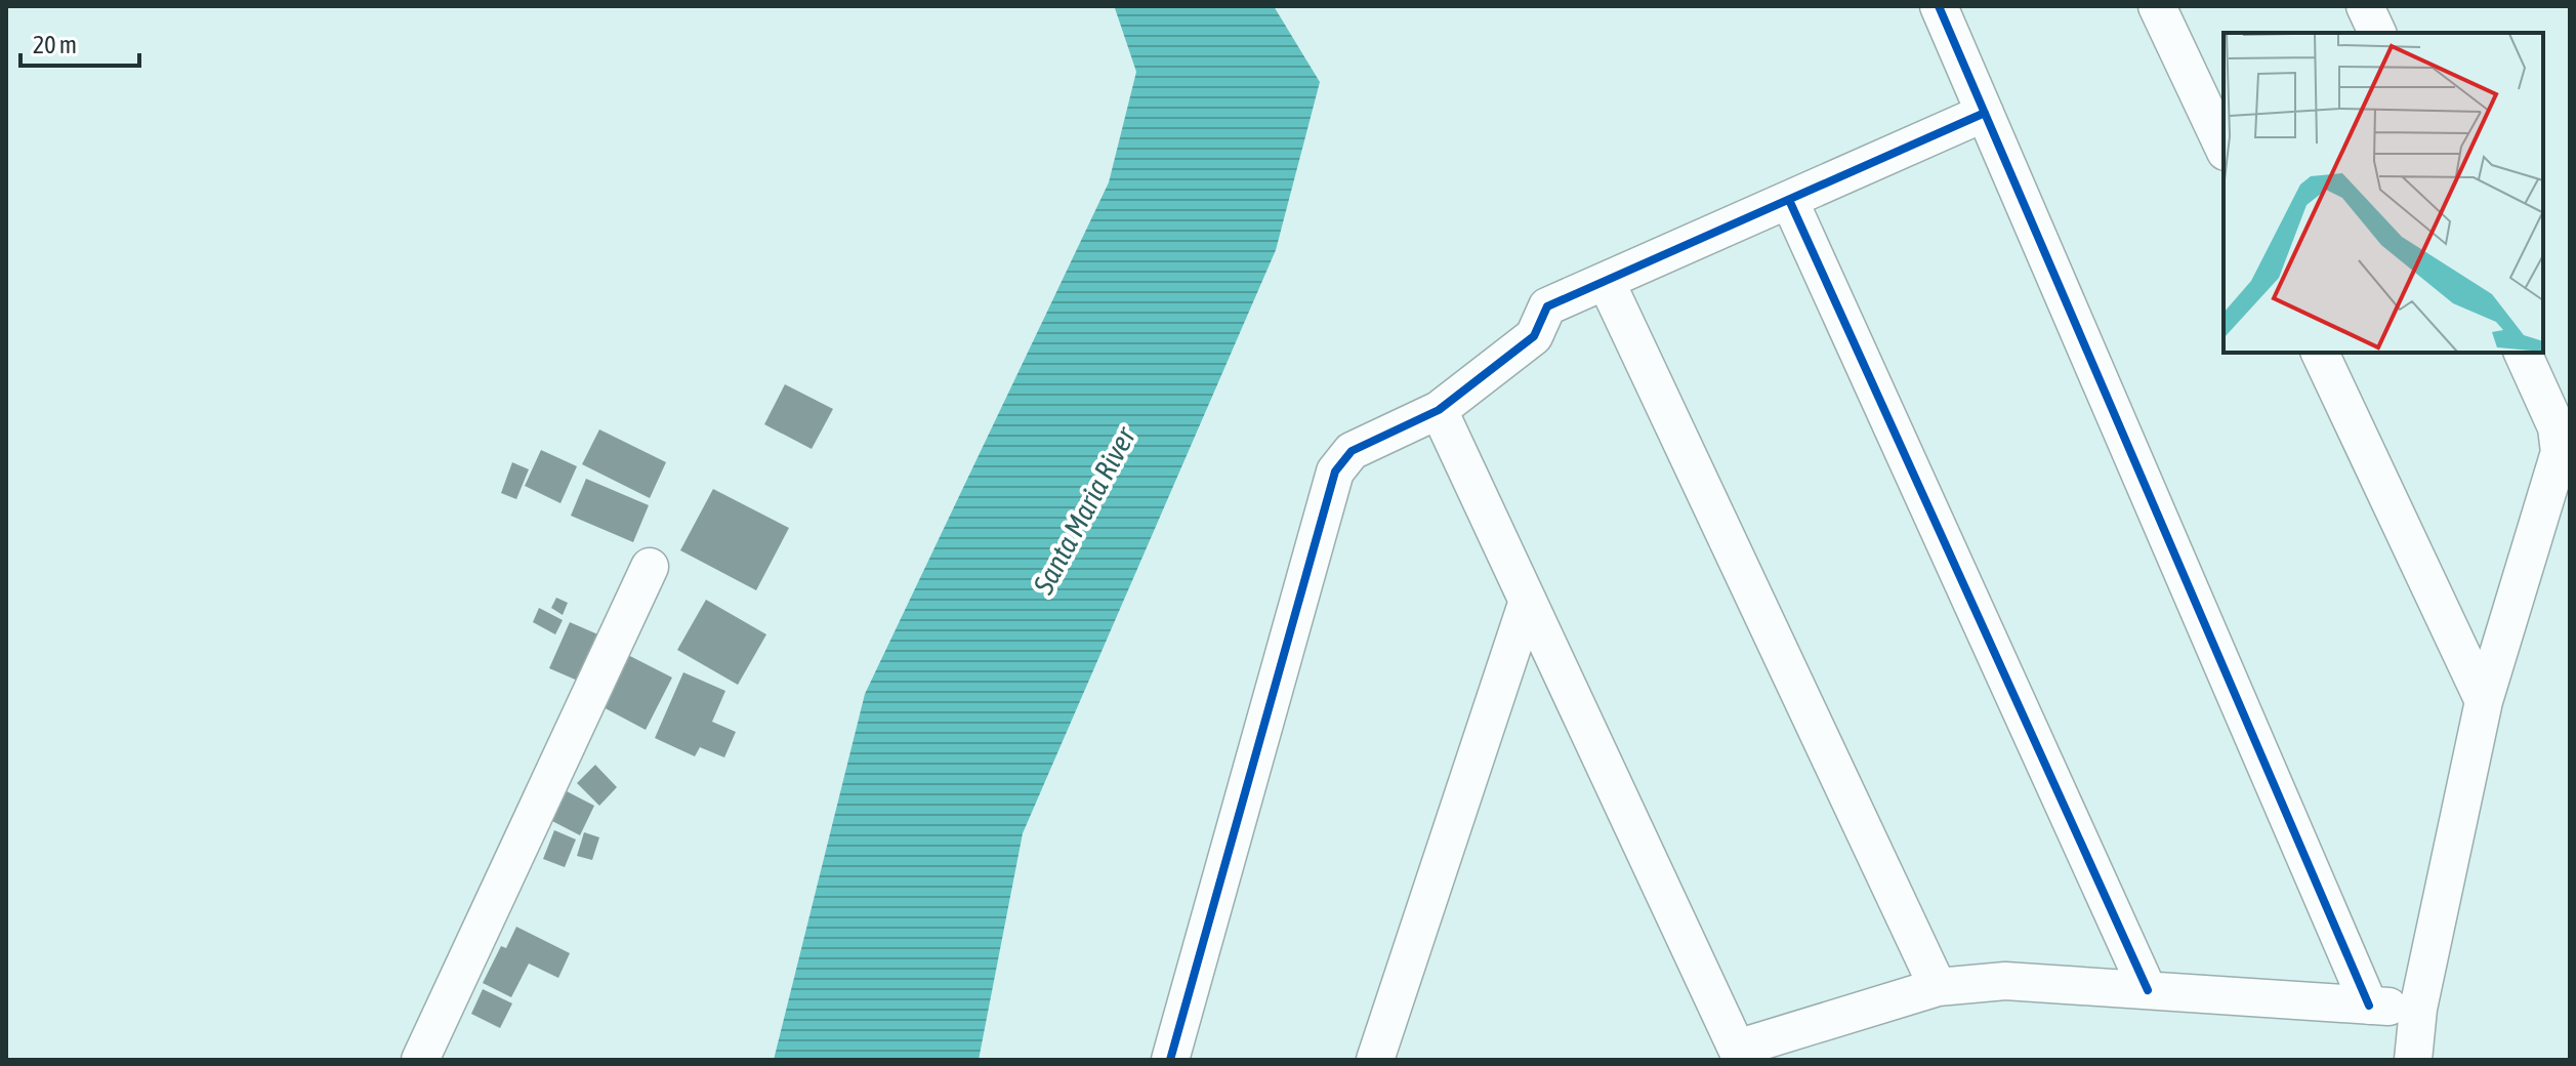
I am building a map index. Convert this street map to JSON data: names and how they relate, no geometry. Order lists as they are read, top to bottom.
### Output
{
  "water": ["Santa Maria River"],
  "scale_bar": "20 m"
}
